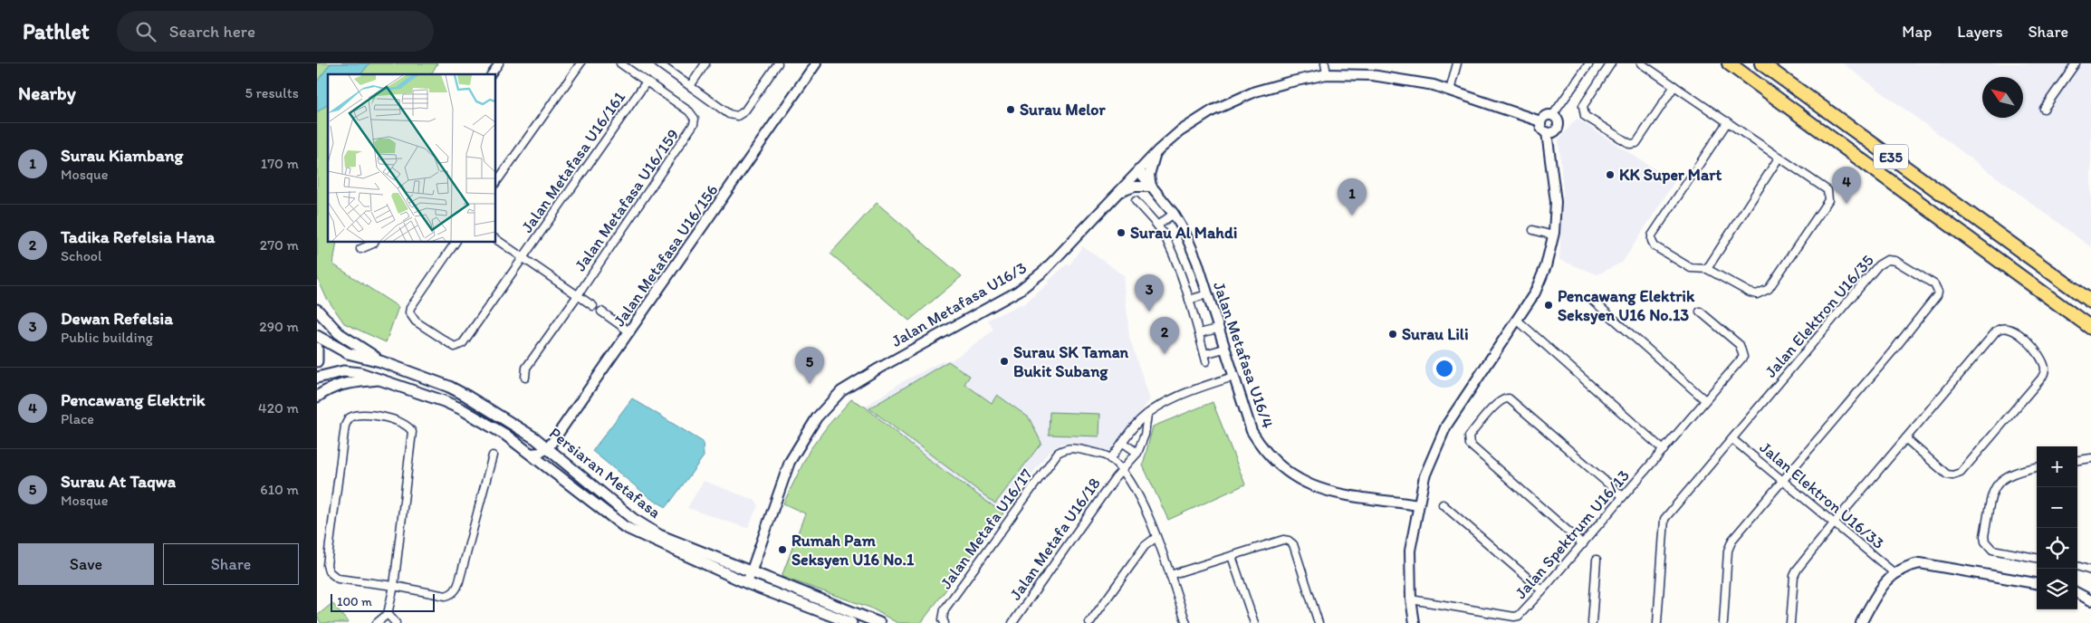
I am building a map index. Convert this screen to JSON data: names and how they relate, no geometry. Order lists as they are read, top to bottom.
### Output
{
  "streets": {
    "highway": ["E35"],
    "main road": ["Persiaran Metafasa"],
    "street": [
      "Jalan Metafasa U16/161",
      "Jalan Metafasa U16/159",
      "Jalan Metafasa U16/156",
      "Jalan Metafasa U16/3",
      "Jalan Elektron U16/35",
      "Jalan Metafasa U16/4",
      "Jalan Elektron U16/33",
      "Jalan Metafa U16/17",
      "Jalan Spektrum U16/13",
      "Jalan Metafa U16/18"
    ]
  },
  "crossings": [
    ["Jalan Metafasa U16/161", "Jalan Metafasa U16/159"],
    ["Jalan Metafasa U16/156", "Persiaran Metafasa"],
    ["Jalan Metafasa U16/3", "Jalan Metafasa U16/4"],
    ["Jalan Metafasa U16/3", "Persiaran Metafasa"],
    ["Jalan Elektron U16/35", "Jalan Elektron U16/33"]
  ],
  "places": [
    "Surau Melor",
    "KK Super Mart",
    "Surau Al Mahdi",
    "Pencawang Elektrik Seksyen U16 No.13",
    "Surau Lili",
    "Surau SK Taman Bukit Subang",
    "Rumah Pam Seksyen U16 No.1"
  ],
  "scale_bar": "100 m",
  "north": "top left",
  "page": {
    "header": "Pathlet",
    "search": "Search here",
    "nav": ["Map", "Layers", "Share"],
    "heading": ["Nearby", "5 results"],
    "list": [
      {
        "mark": "1",
        "name": "Surau Kiambang",
        "note": "Mosque",
        "value": "170 m"
      },
      {
        "mark": "2",
        "name": "Tadika Refelsia Hana",
        "note": "School",
        "value": "270 m"
      },
      {
        "mark": "3",
        "name": "Dewan Refelsia",
        "note": "Public building",
        "value": "290 m"
      },
      {
        "mark": "4",
        "name": "Pencawang Elektrik",
        "note": "Place",
        "value": "420 m"
      },
      {
        "mark": "5",
        "name": "Surau At Taqwa",
        "note": "Mosque",
        "value": "610 m"
      }
    ],
    "pins": [
      "4",
      "1",
      "3",
      "2",
      "5"
    ],
    "map_buttons": ["+", "−"],
    "buttons": ["Save", "Share"],
    "scale": "100 m"
  }
}
